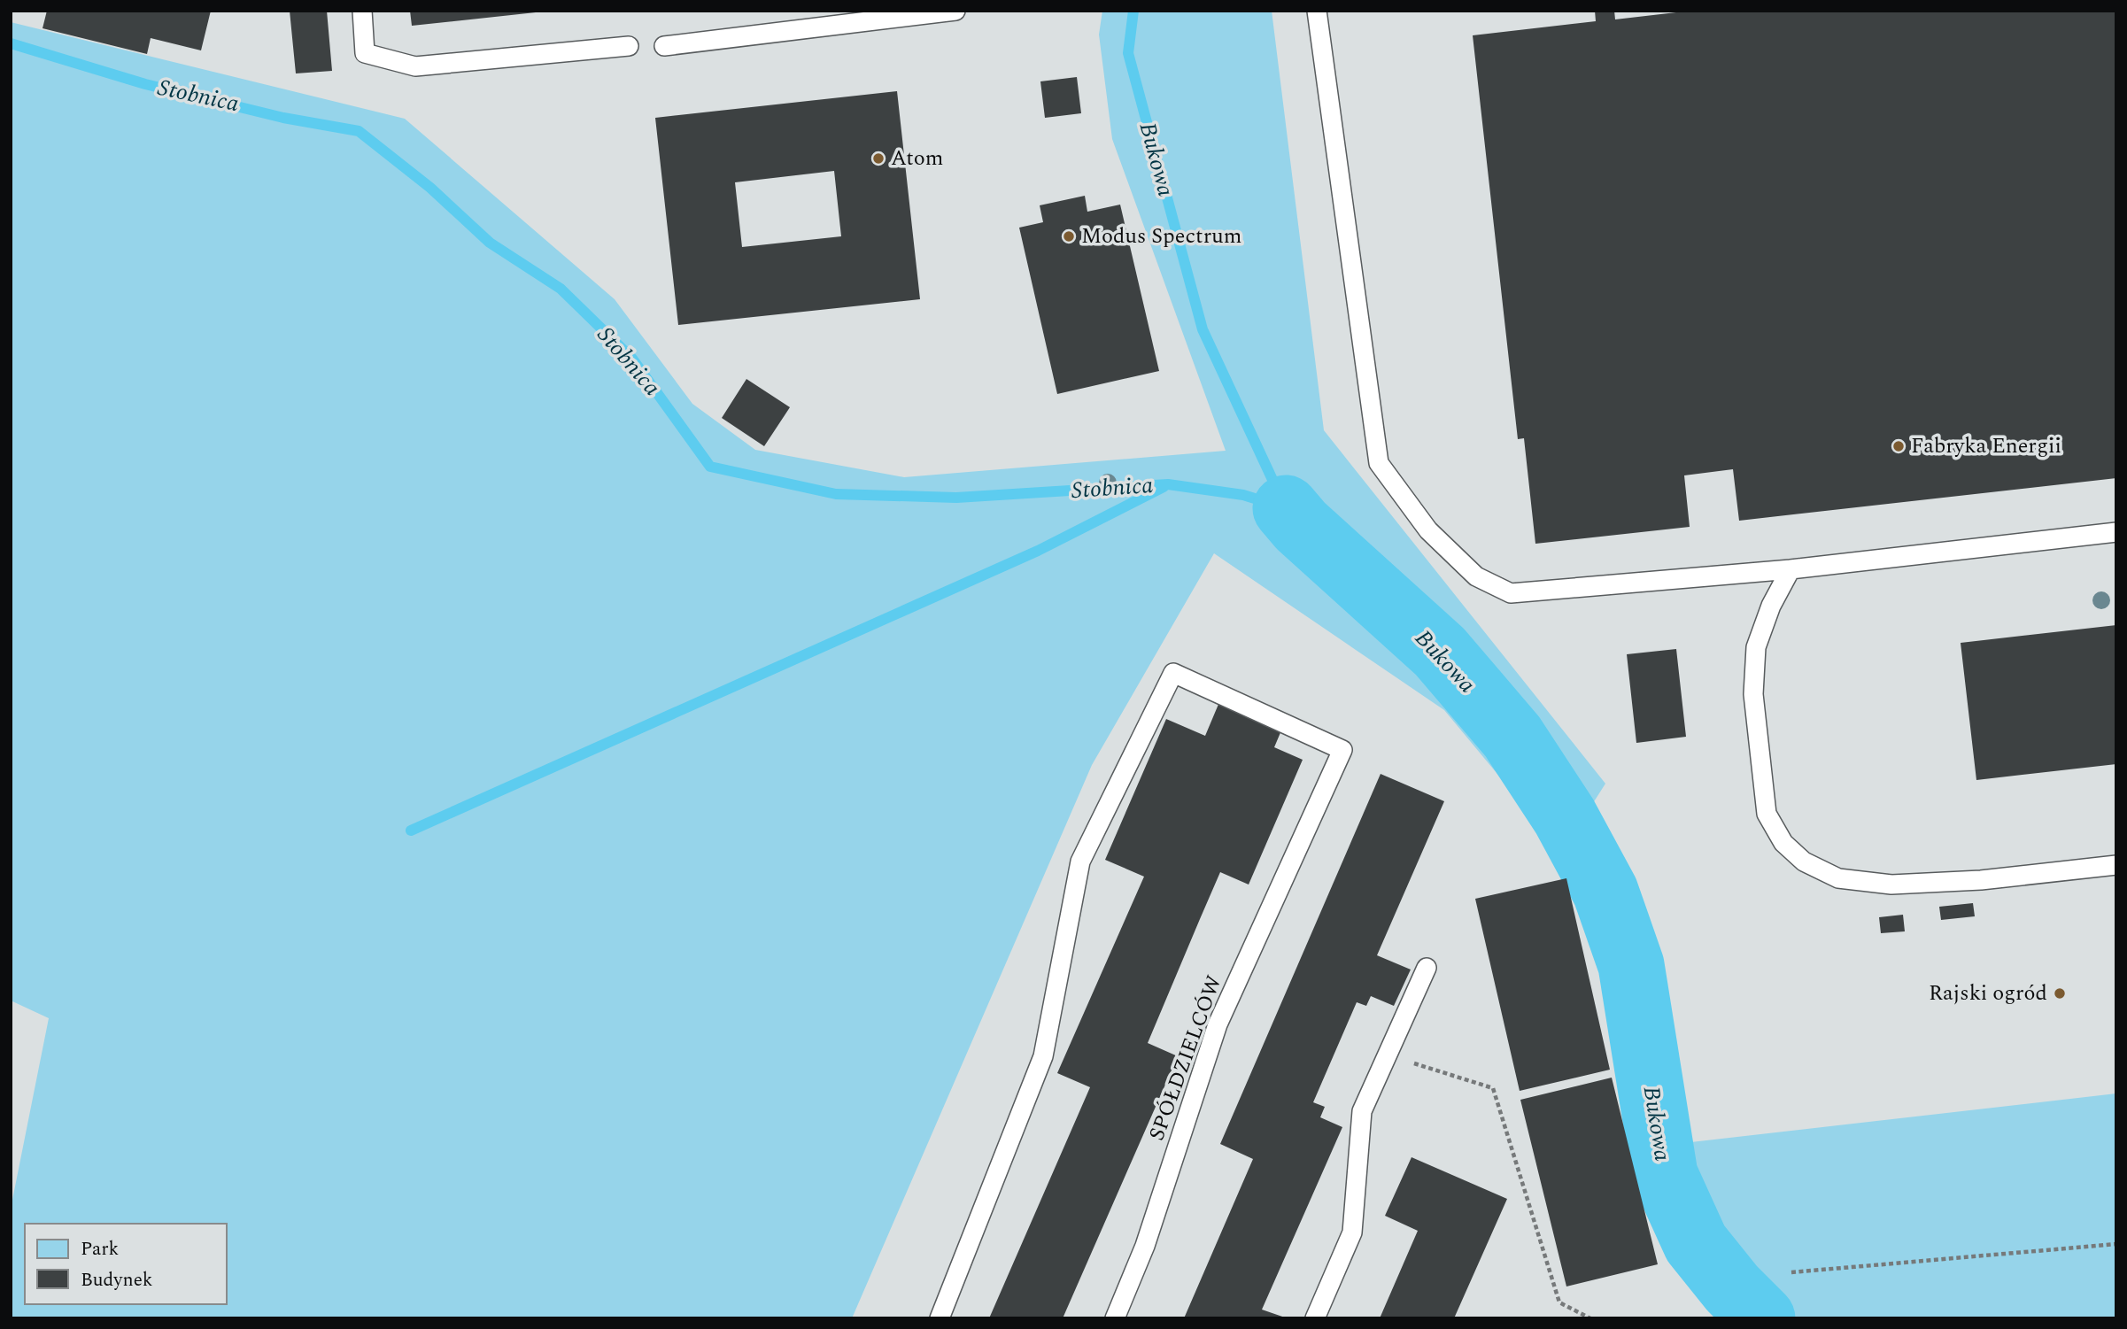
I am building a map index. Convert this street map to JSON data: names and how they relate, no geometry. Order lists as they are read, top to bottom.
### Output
{
  "streets": {
    "lane": ["SPÓŁDZIELCÓW"]
  },
  "water": ["Stobnica", "Bukowa"],
  "places": [
    "Atom",
    "Modus Spectrum",
    "Fabryka Energii",
    "Rajski ogród"
  ],
  "legend": ["Park", "Budynek"]
}
